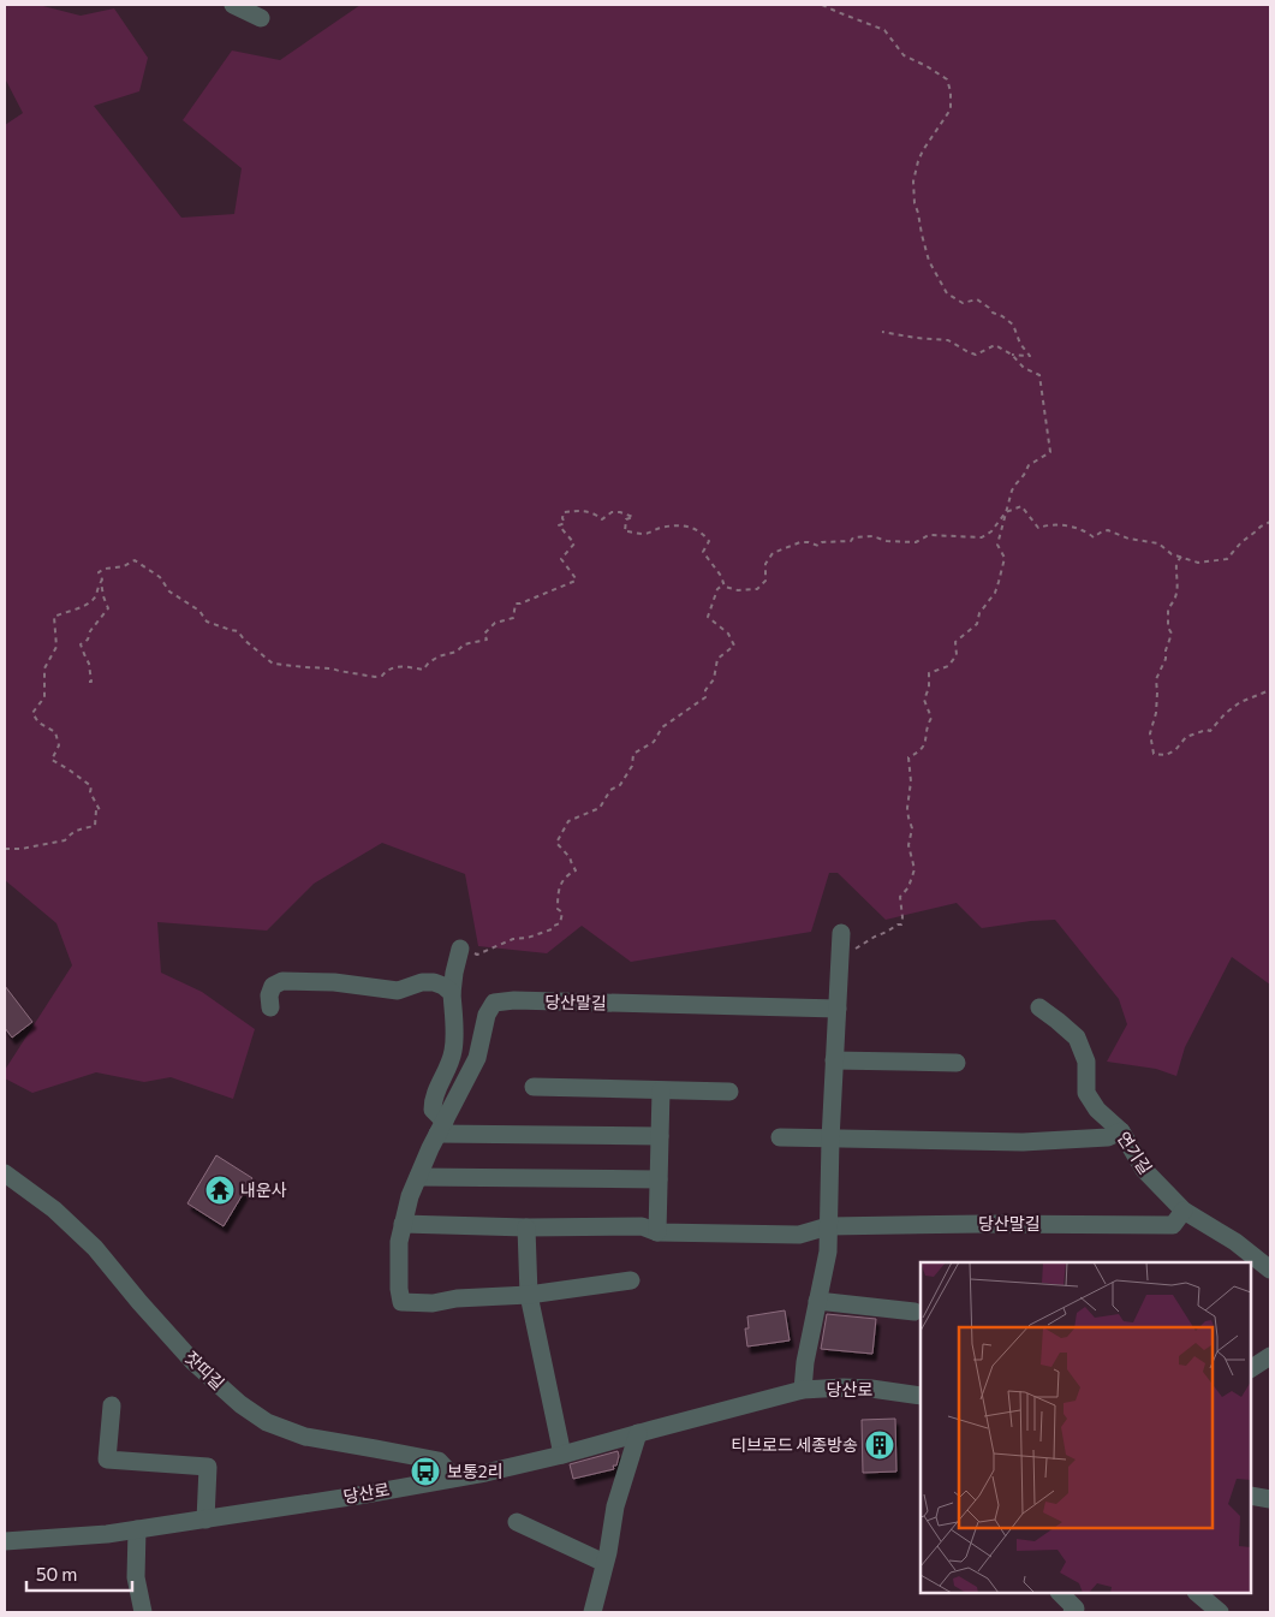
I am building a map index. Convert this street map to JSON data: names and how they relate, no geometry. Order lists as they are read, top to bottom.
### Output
{
  "streets": {
    "street": [
      "당산말길",
      "연기길",
      "잣띠길",
      "당산로"
    ]
  },
  "crossings": [
    ["당산말길", "연기길"],
    ["잣띠길", "당산로"]
  ],
  "places": {
    "temple": ["내운사"],
    "building": ["티브로드 세종방송"],
    "bus stop": ["보통2리"]
  },
  "scale_bar": "50 m"
}
